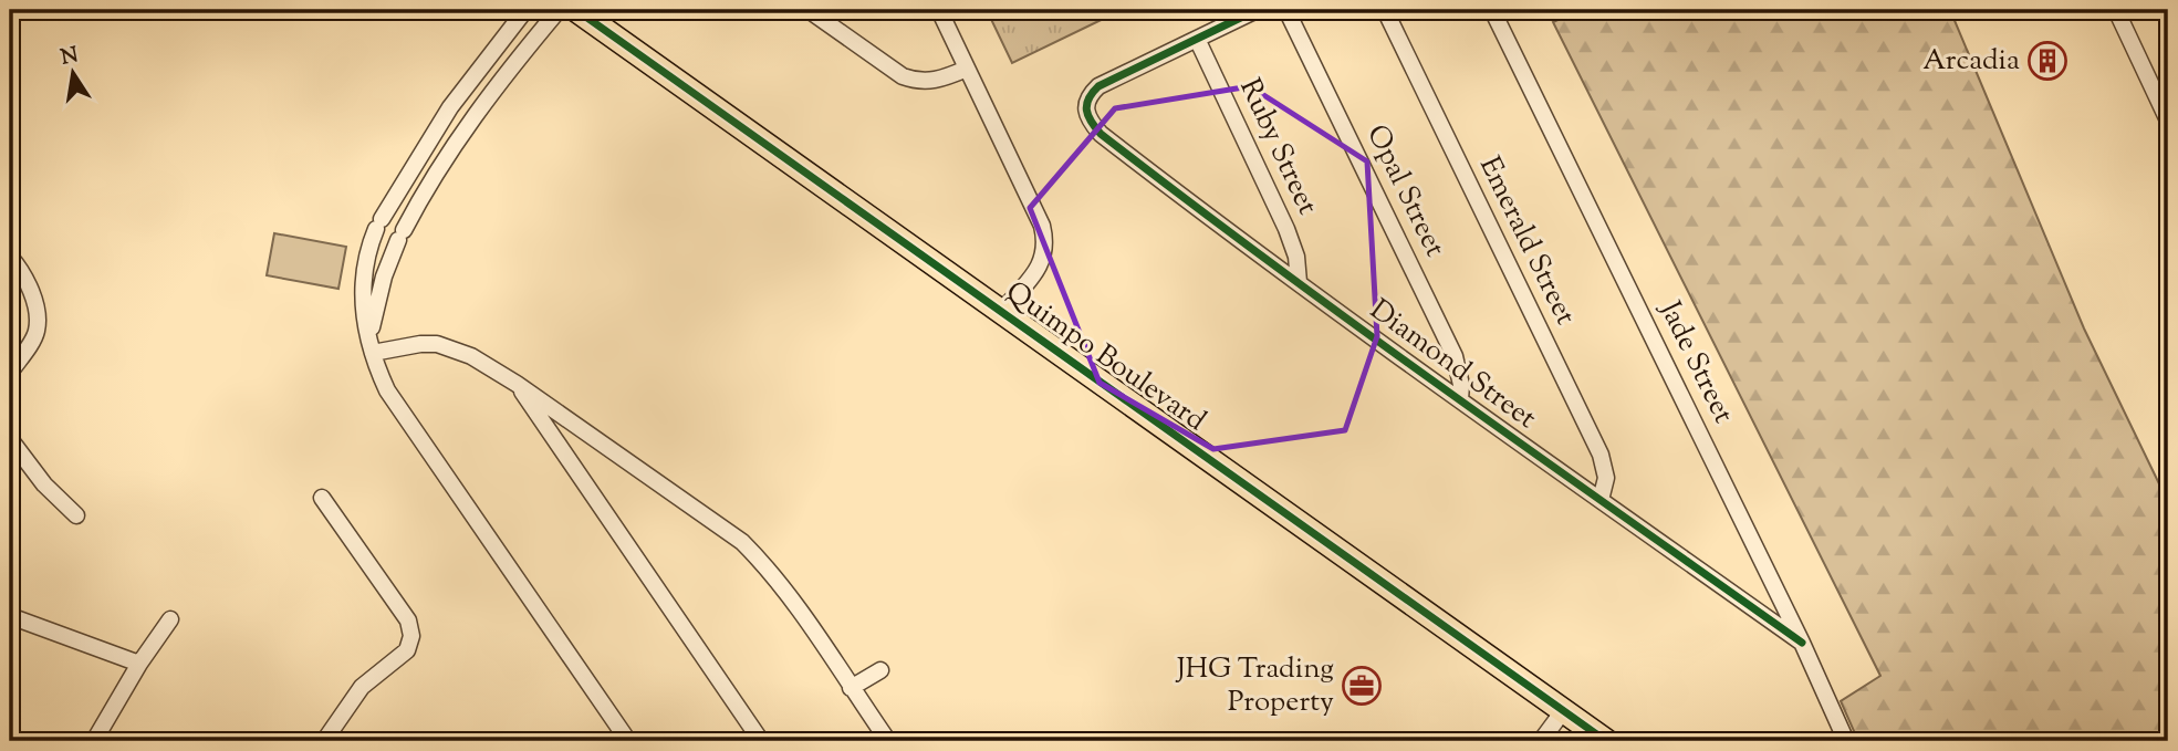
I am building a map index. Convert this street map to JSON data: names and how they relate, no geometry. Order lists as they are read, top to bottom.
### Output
{
  "streets": {
    "main road": ["Quimpo Boulevard"],
    "street": [
      "Ruby Street",
      "Opal Street",
      "Emerald Street",
      "Jade Street",
      "Diamond Street"
    ]
  },
  "crossings": [
    ["Ruby Street", "Diamond Street"],
    ["Opal Street", "Diamond Street"],
    ["Emerald Street", "Diamond Street"],
    ["Jade Street", "Diamond Street"]
  ],
  "places": {
    "building": ["Arcadia"],
    "office": ["JHG Trading Property"]
  },
  "north": "top"
}
